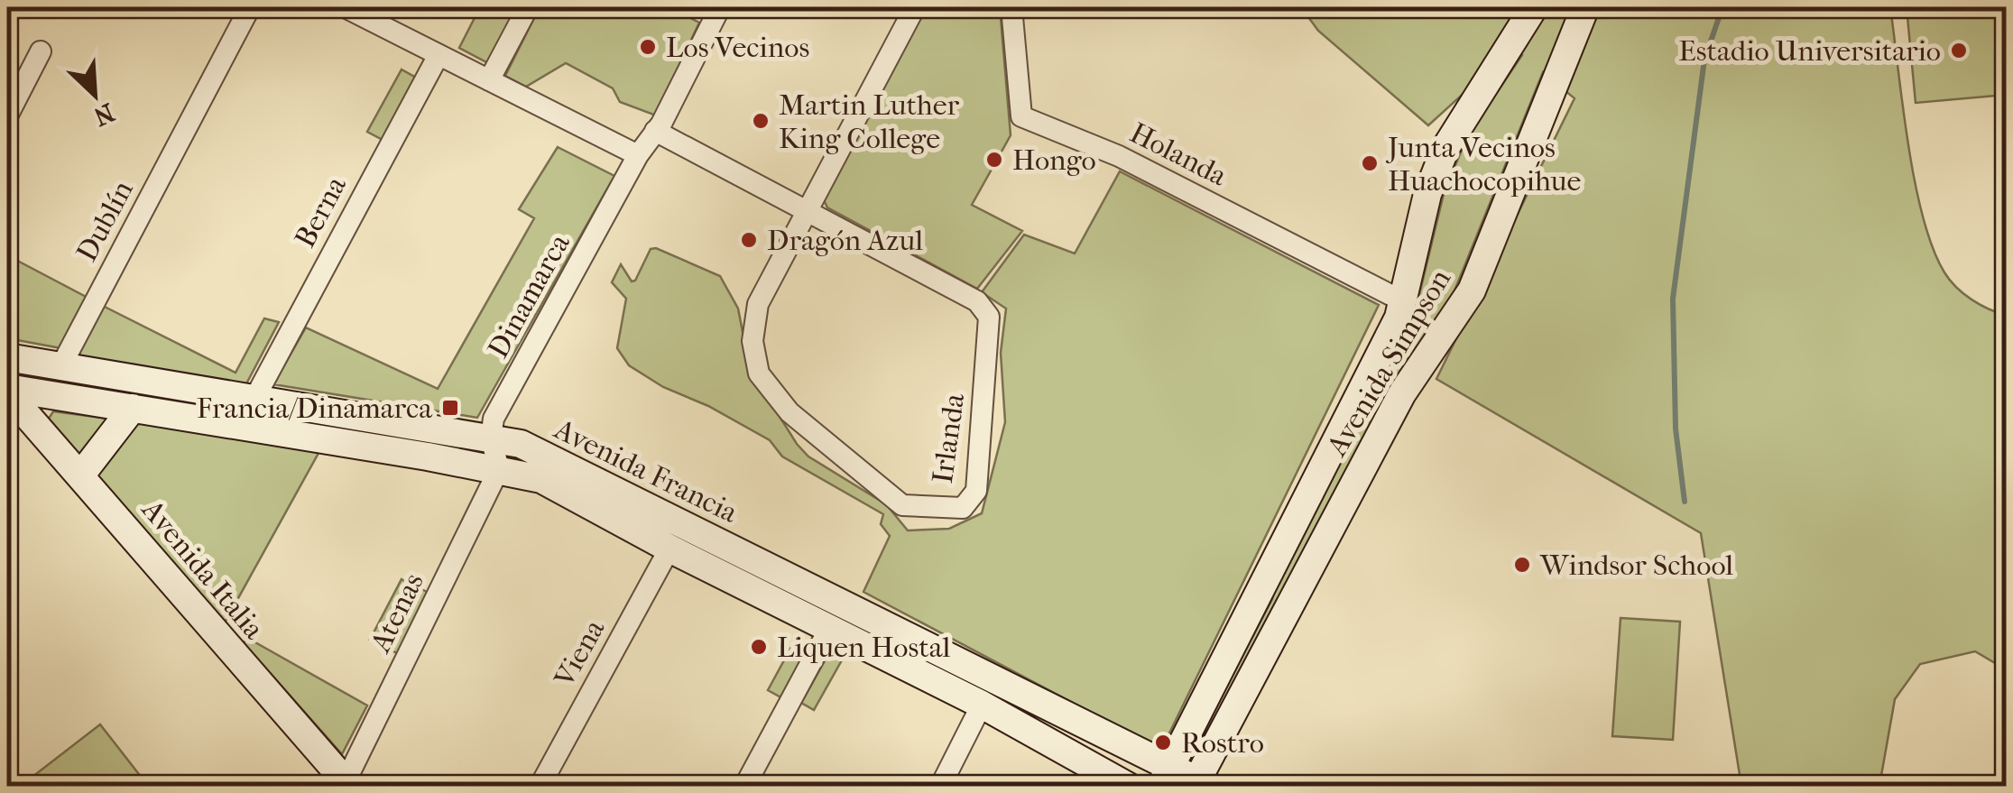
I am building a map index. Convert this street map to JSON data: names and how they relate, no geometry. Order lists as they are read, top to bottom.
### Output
{
  "streets": {
    "main road": ["Avenida Simpson", "Avenida Francia", "Avenida Italia"],
    "street": [
      "Holanda",
      "Berna",
      "Dublín",
      "Dinamarca",
      "Irlanda",
      "Atenas",
      "Viena"
    ]
  },
  "crossings": [
    ["Holanda", "Avenida Simpson"],
    ["Berna", "Avenida Francia"],
    ["Dublín", "Avenida Francia"],
    ["Dinamarca", "Irlanda"],
    ["Dinamarca", "Avenida Francia"],
    ["Avenida Simpson", "Avenida Francia"],
    ["Avenida Francia", "Avenida Italia"],
    ["Avenida Francia", "Atenas"],
    ["Avenida Francia", "Viena"],
    ["Avenida Italia", "Atenas"]
  ],
  "places": {
    "other": [
      "Los Vecinos",
      "Estadio Universitario",
      "Martin Luther King College",
      "Hongo",
      "Junta Vecinos Huachocopihue",
      "Dragón Azul",
      "Windsor School",
      "Liquen Hostal",
      "Rostro"
    ],
    "transit": ["Francia/Dinamarca"]
  },
  "north": "bottom right"
}
